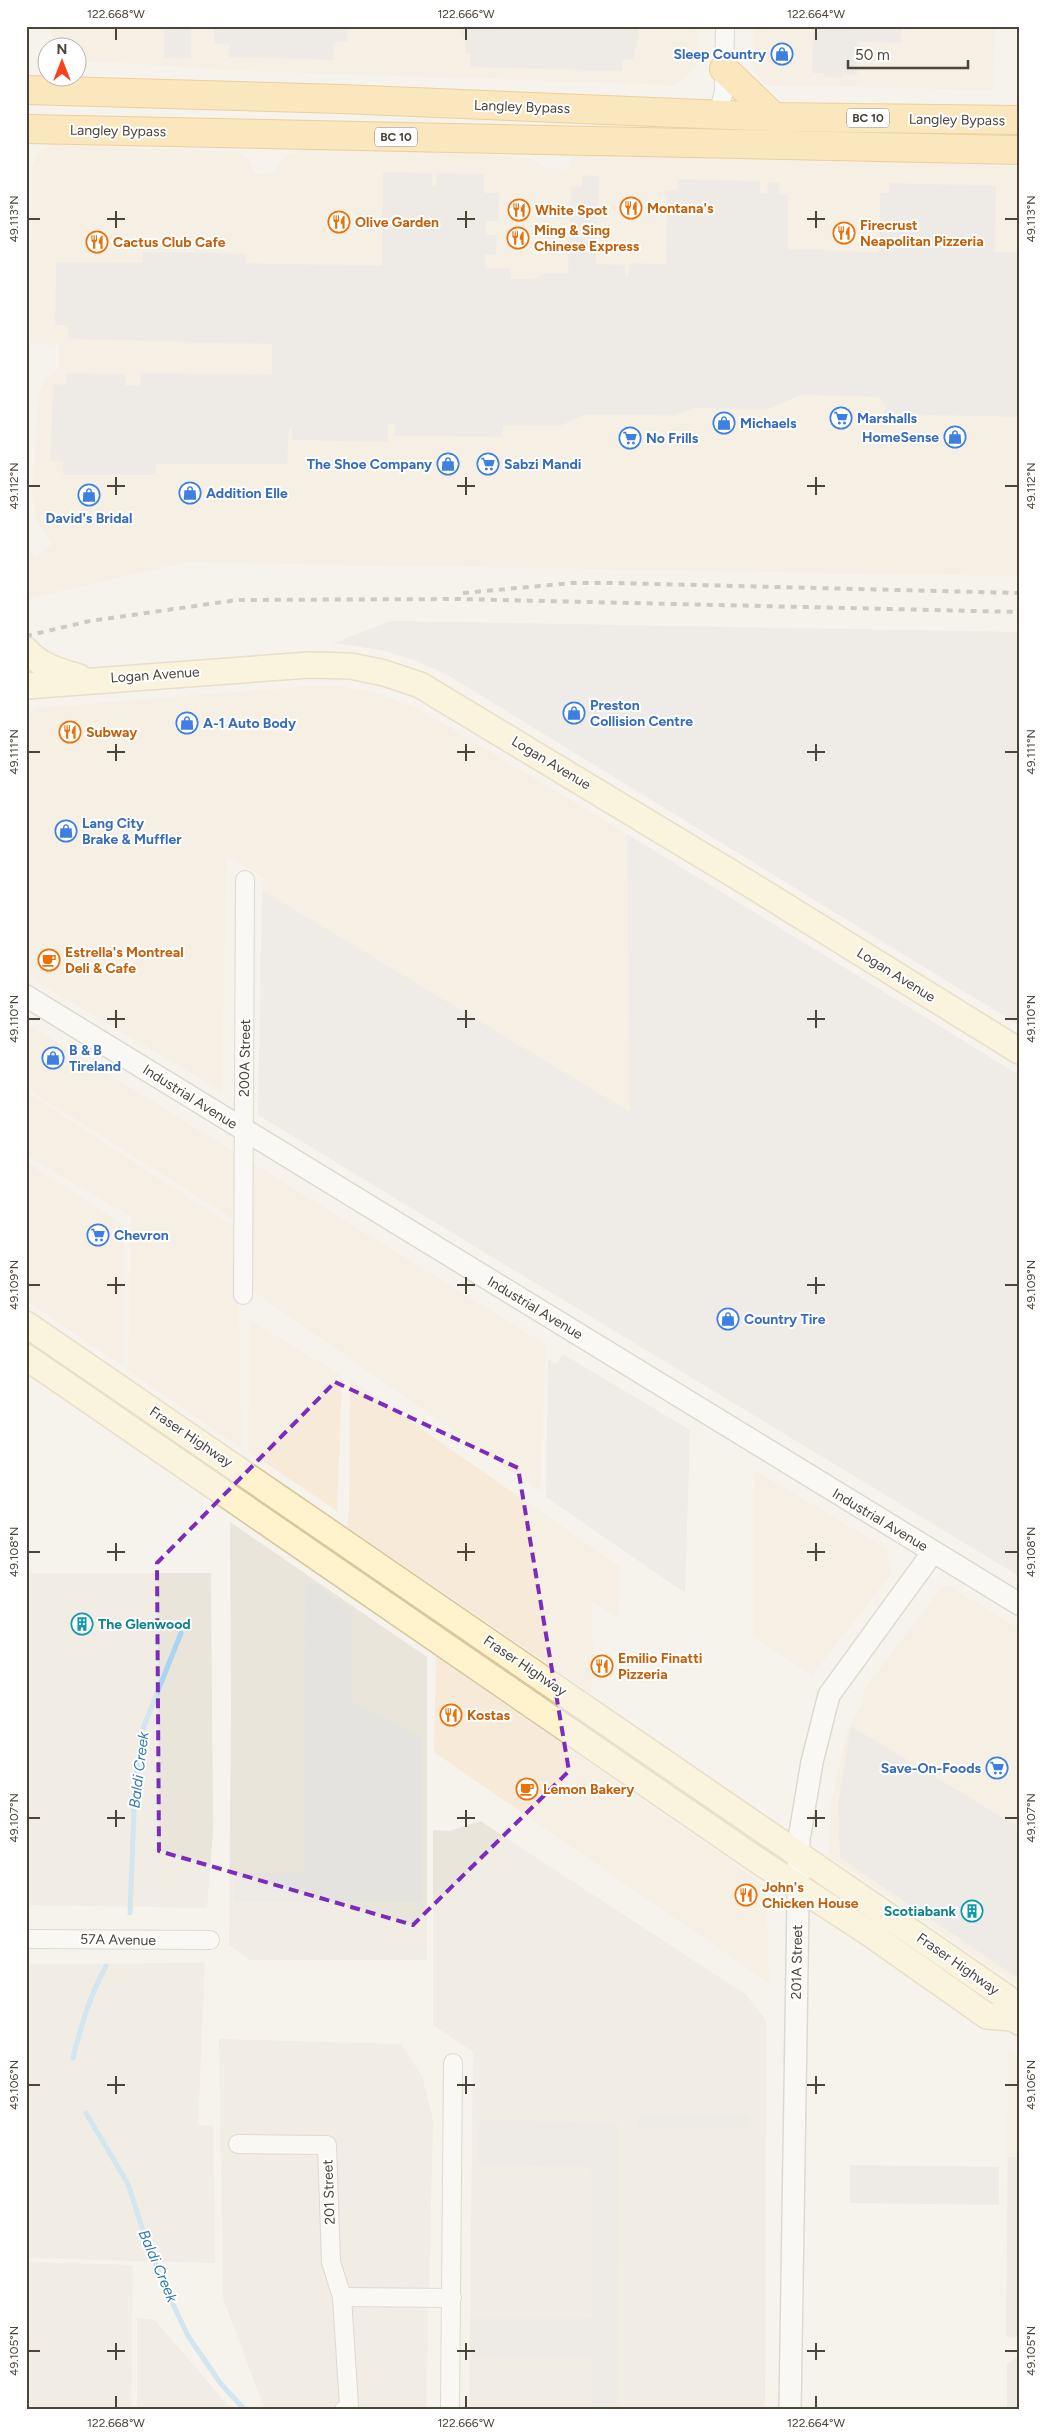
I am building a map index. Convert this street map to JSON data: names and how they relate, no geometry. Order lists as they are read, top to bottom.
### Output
{
  "streets": {
    "highway": ["Langley Bypass", "BC 10"],
    "main road": ["Logan Avenue", "Fraser Highway"],
    "street": [
      "200A Street",
      "Industrial Avenue",
      "57A Avenue",
      "201A Street",
      "201 Street"
    ]
  },
  "crossings": [
    ["200A Street", "Industrial Avenue"],
    ["Industrial Avenue", "201A Street"],
    ["Fraser Highway", "201A Street"]
  ],
  "water": ["Baldi Creek"],
  "places": {
    "shop": [
      "Sleep Country",
      "Michaels",
      "HomeSense",
      "The Shoe Company",
      "Addition Elle",
      "David's Bridal",
      "Preston Collision Centre",
      "A-1 Auto Body",
      "Lang City Brake & Muffler",
      "B & B Tireland",
      "Country Tire"
    ],
    "restaurant": [
      "Montana's",
      "White Spot",
      "Olive Garden",
      "Firecrust Neapolitan Pizzeria",
      "Ming & Sing Chinese Express",
      "Cactus Club Cafe",
      "Subway",
      "Emilio Finatti Pizzeria",
      "Kostas",
      "John's Chicken House"
    ],
    "supermarket": [
      "Marshalls",
      "No Frills",
      "Sabzi Mandi",
      "Chevron",
      "Save-On-Foods"
    ],
    "cafe": ["Estrella's Montreal Deli & Cafe", "Lemon Bakery"],
    "building": ["The Glenwood", "Scotiabank"]
  },
  "scale_bar": "50 m",
  "north": "top",
  "coordinates": [
    "122.668°W",
    "122.666°W",
    "122.664°W",
    "49.113°N",
    "49.112°N",
    "49.111°N",
    "49.110°N",
    "49.109°N",
    "49.108°N",
    "49.107°N",
    "49.106°N",
    "49.105°N"
  ]
}
